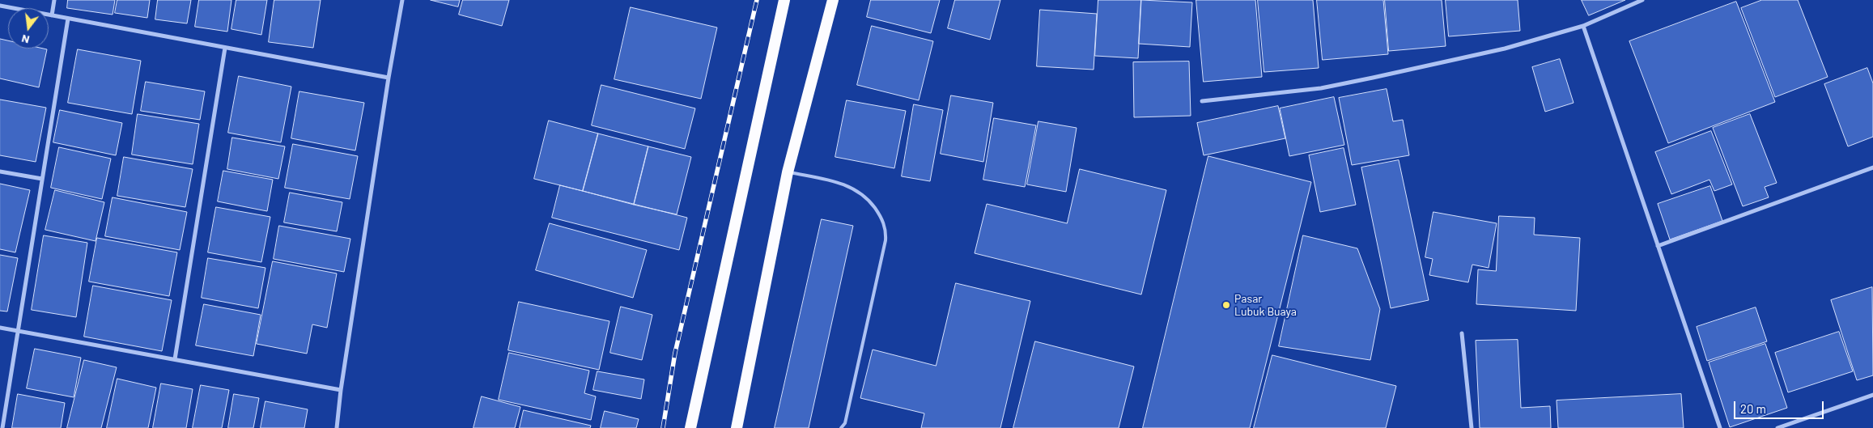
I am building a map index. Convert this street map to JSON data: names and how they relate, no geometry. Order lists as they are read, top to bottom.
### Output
{
  "places": ["Pasar Lubuk Buaya"],
  "scale_bar": "20 m",
  "north": "bottom"
}
